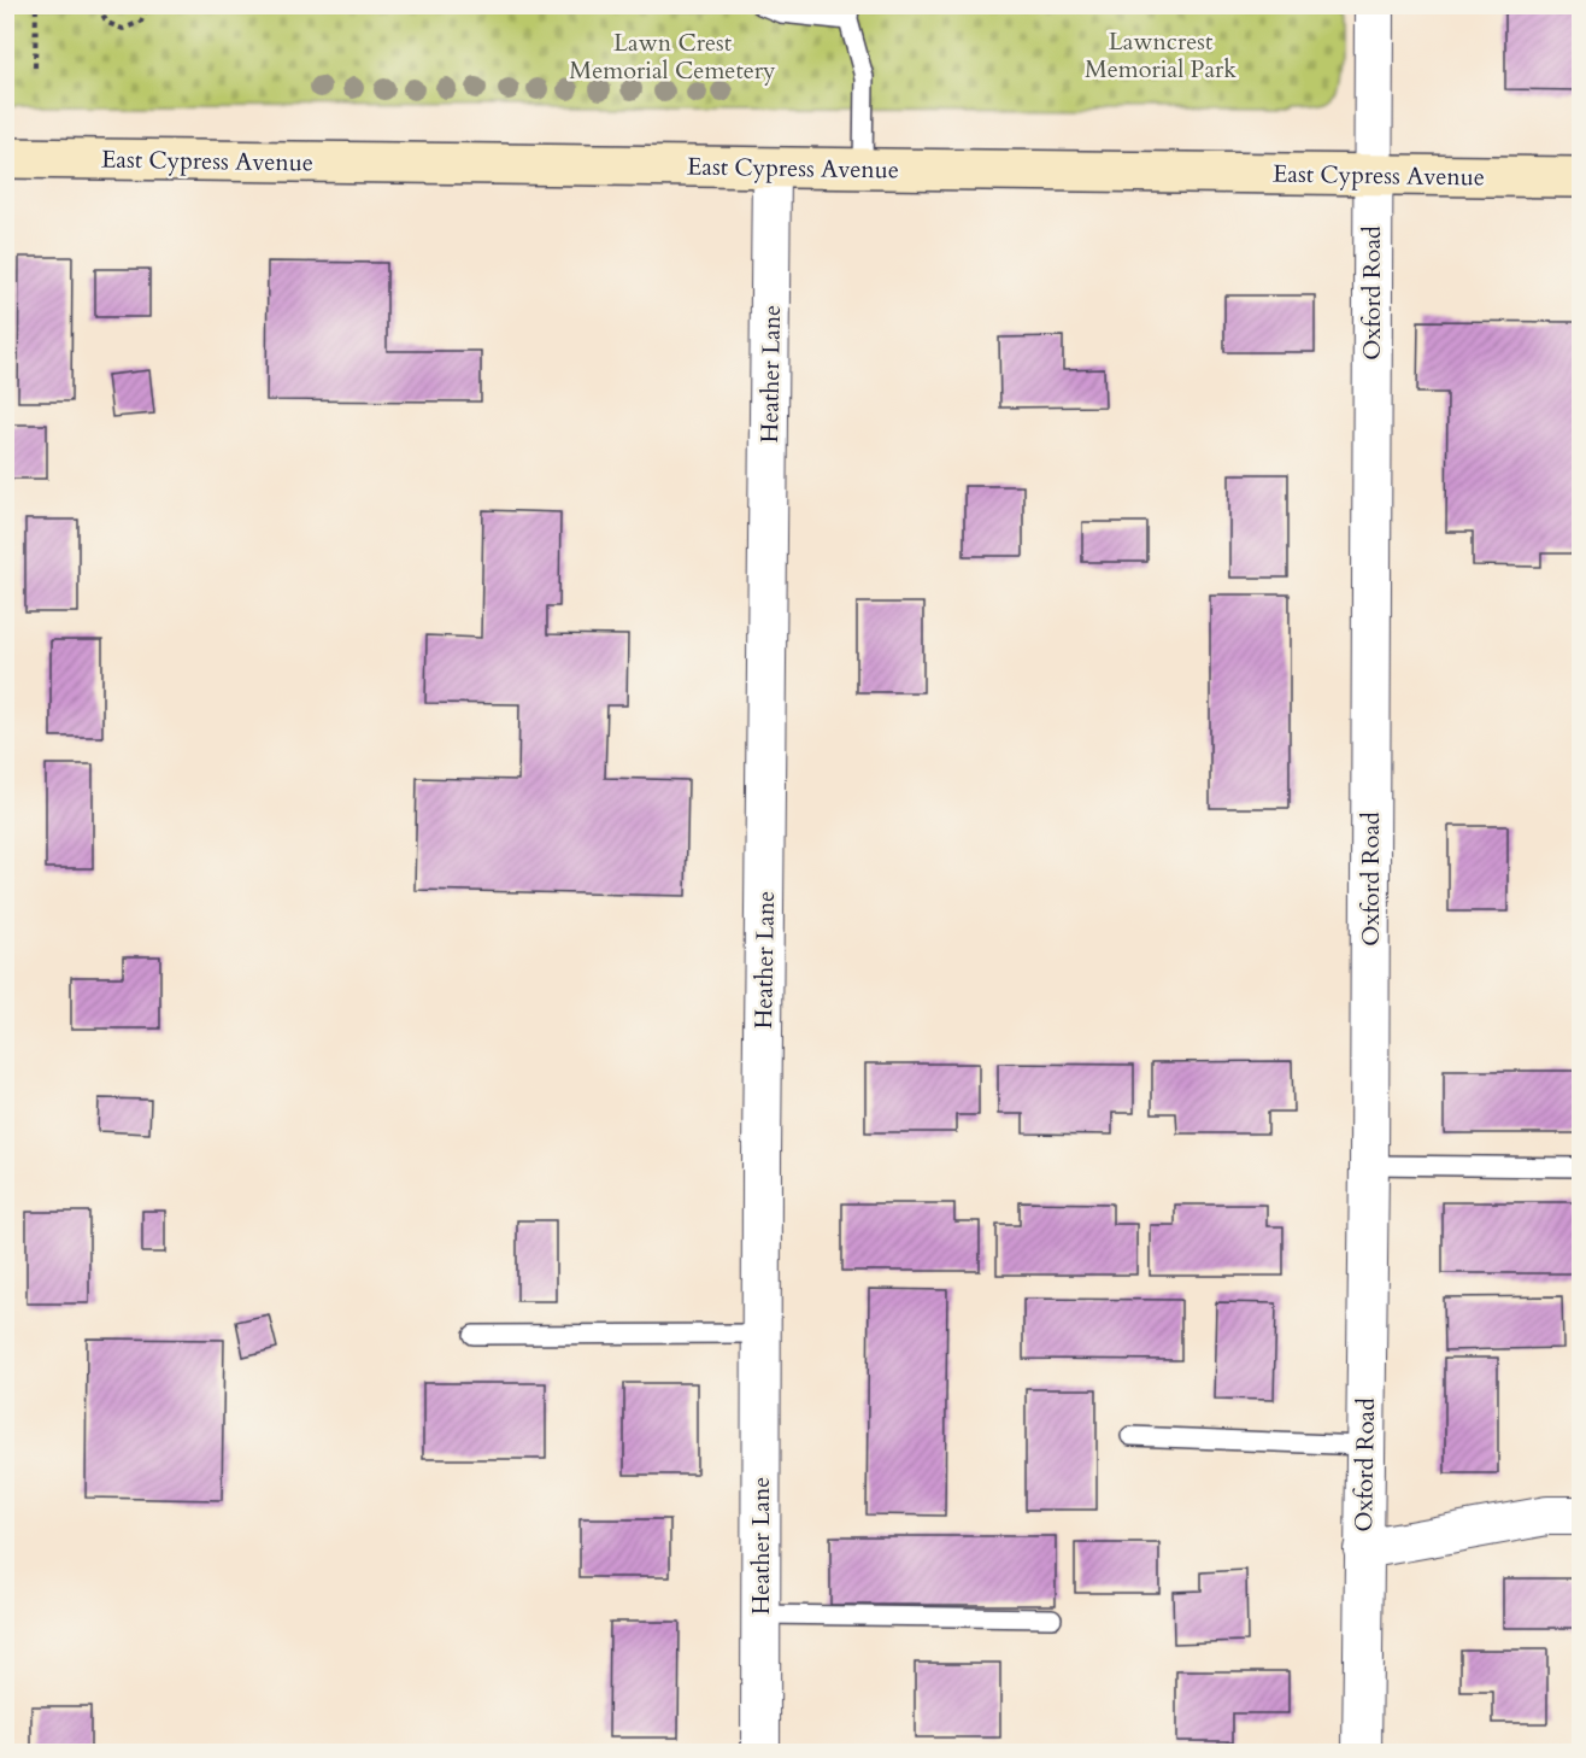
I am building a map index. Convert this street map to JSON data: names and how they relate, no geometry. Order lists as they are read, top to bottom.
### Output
{
  "streets": {
    "main road": ["East Cypress Avenue"],
    "street": ["Oxford Road", "Heather Lane"]
  },
  "crossings": [
    ["East Cypress Avenue", "Oxford Road"],
    ["East Cypress Avenue", "Heather Lane"]
  ],
  "parks": ["Lawncrest Memorial Park", "Lawn Crest Memorial Cemetery"]
}
